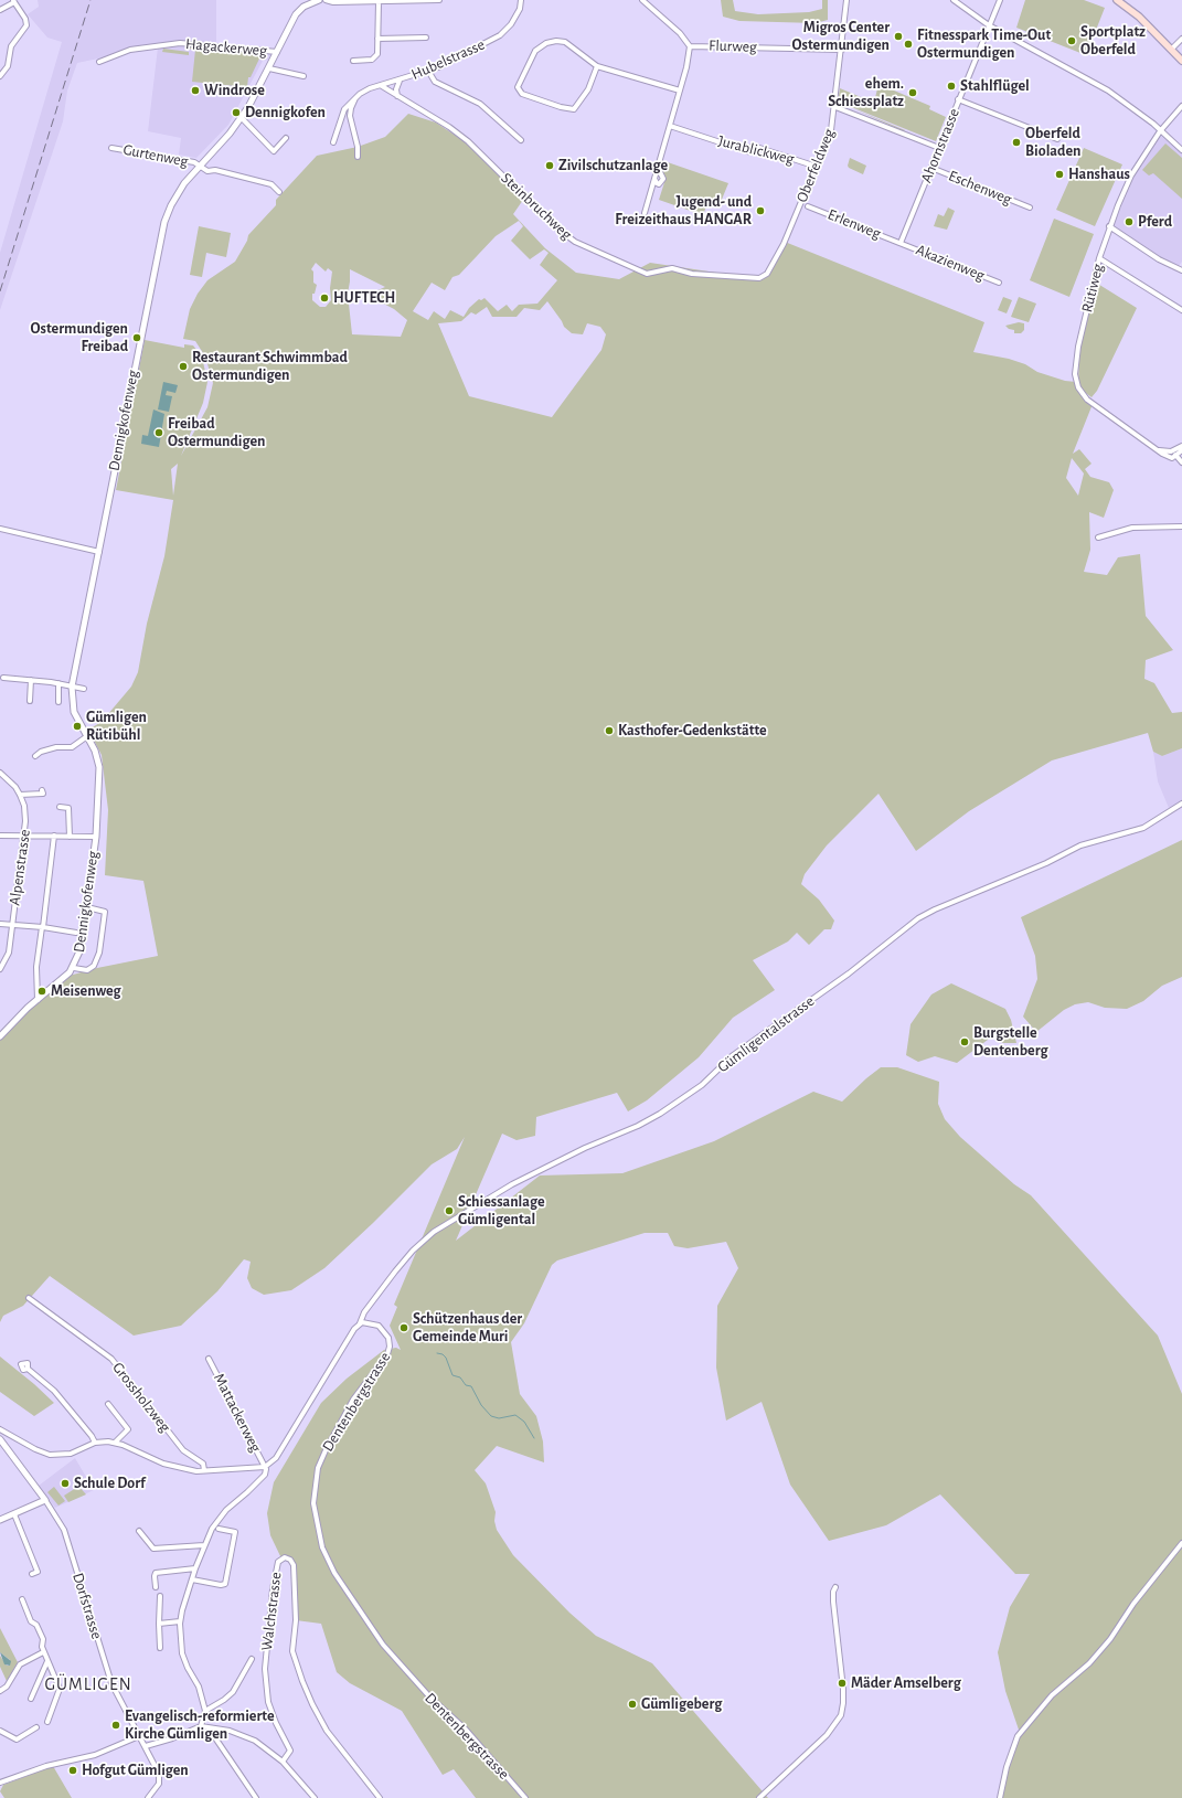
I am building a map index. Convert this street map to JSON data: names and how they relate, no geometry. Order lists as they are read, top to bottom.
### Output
{
  "streets": {
    "street": [
      "Flurweg",
      "Hagackerweg",
      "Hubelstrasse",
      "Ahornstrasse",
      "Jurablickweg",
      "Gurtenweg",
      "Oberfeldweg",
      "Eschenweg",
      "Steinbruchweg",
      "Erlenweg",
      "Akazienweg",
      "Rütiweg",
      "Dennigkofenweg",
      "Alpenstrasse",
      "Gümligentalstrasse",
      "Grossholzweg",
      "Dentenbergstrasse",
      "Mattackerweg",
      "Dorfstrasse",
      "Walchstrasse"
    ]
  },
  "crossings": [
    ["Flurweg", "Oberfeldweg"],
    ["Hagackerweg", "Dennigkofenweg"],
    ["Hubelstrasse", "Steinbruchweg"],
    ["Ahornstrasse", "Eschenweg"],
    ["Ahornstrasse", "Erlenweg"],
    ["Ahornstrasse", "Akazienweg"],
    ["Jurablickweg", "Oberfeldweg"],
    ["Gurtenweg", "Dennigkofenweg"],
    ["Oberfeldweg", "Steinbruchweg"],
    ["Erlenweg", "Akazienweg"],
    ["Gümligentalstrasse", "Dentenbergstrasse"]
  ],
  "districts": ["GÜMLIGEN"],
  "places": [
    "Migros Center Ostermundigen",
    "Sportplatz Oberfeld",
    "Fitnesspark Time-Out Ostermundigen",
    "Stahlflügel",
    "Windrose",
    "ehem. Schiessplatz",
    "Dennigkofen",
    "Oberfeld Bioladen",
    "Zivilschutzanlage",
    "Hanshaus",
    "Jugend- und Freizeithaus HANGAR",
    "Pferd",
    "HUFTECH",
    "Ostermundigen Freibad",
    "Restaurant Schwimmbad Ostermundigen",
    "Freibad Ostermundigen",
    "Gümligen Rütibühl",
    "Kasthofer-Gedenkstätte",
    "Meisenweg",
    "Burgstelle Dentenberg",
    "Schiessanlage Gümligental",
    "Schützenhaus der Gemeinde Muri",
    "Schule Dorf",
    "Mäder Amselberg",
    "Gümligeberg",
    "Evangelisch-reformierte Kirche Gümligen",
    "Hofgut Gümligen"
  ]
}
